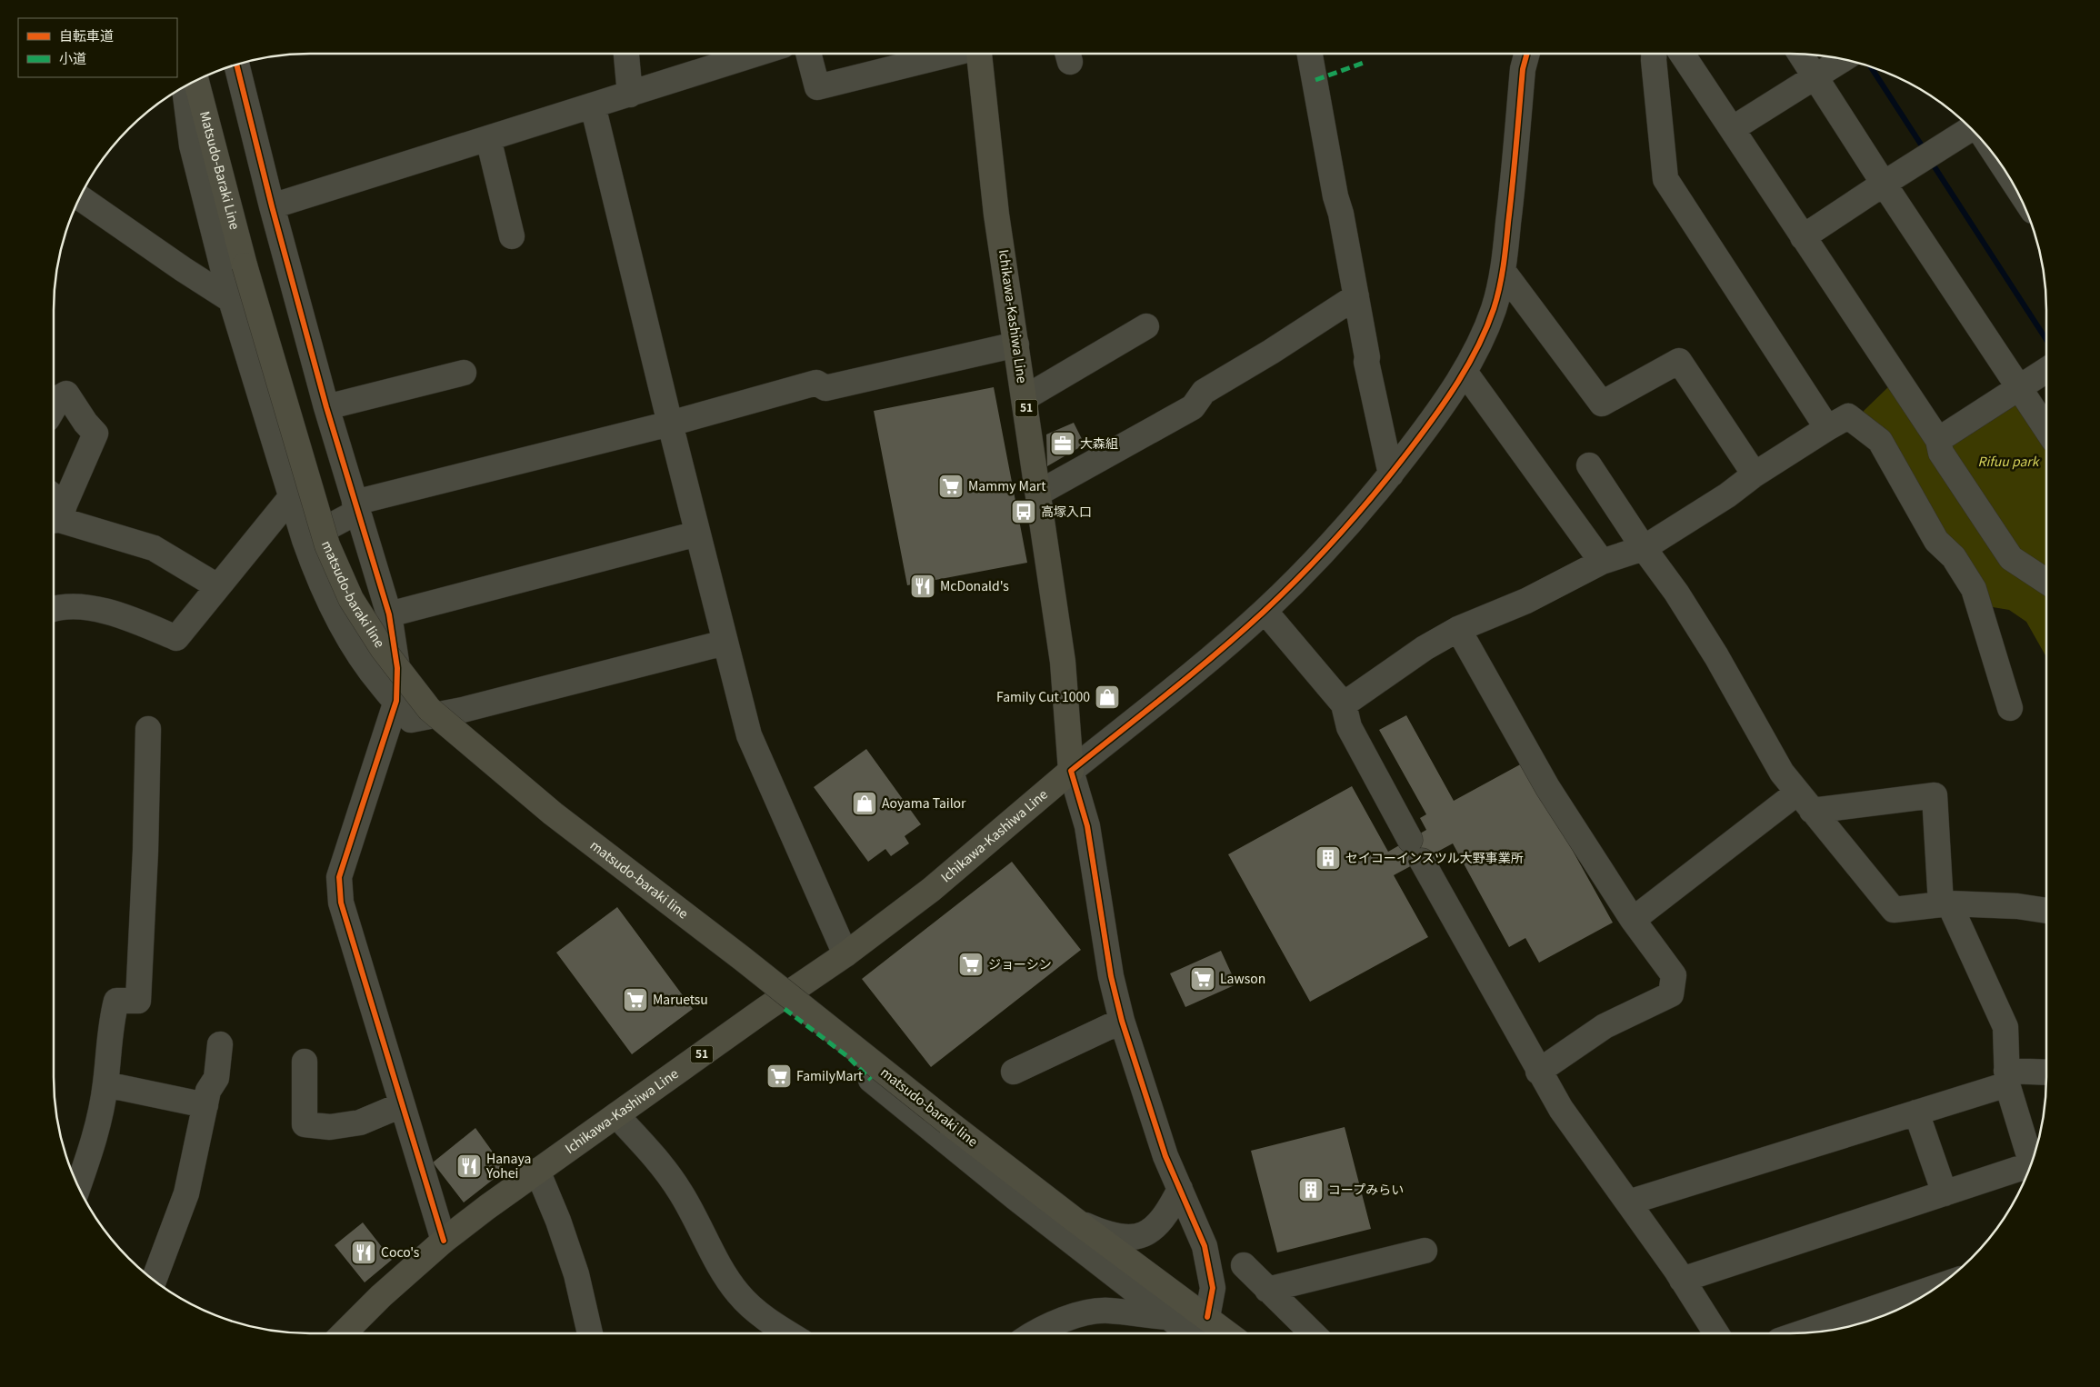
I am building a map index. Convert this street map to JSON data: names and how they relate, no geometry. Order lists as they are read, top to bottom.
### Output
{
  "streets": {
    "main road": [
      "Matsudo-Baraki Line",
      "Ichikawa-Kashiwa Line",
      "51",
      "matsudo-baraki line"
    ]
  },
  "crossings": [
    ["Matsudo-Baraki Line", "matsudo-baraki line"]
  ],
  "parks": ["Rifuu park"],
  "places": {
    "office": ["大森組"],
    "supermarket": [
      "Mammy Mart",
      "ジョーシン",
      "Lawson",
      "Maruetsu",
      "FamilyMart"
    ],
    "bus stop": ["高塚入口"],
    "restaurant": ["McDonald's", "Hanaya Yohei", "Coco's"],
    "shop": ["Family Cut 1000", "Aoyama Tailor"],
    "building": ["セイコーインスツル大野事業所", "コープみらい"]
  },
  "legend": ["自転車道", "小道"]
}
